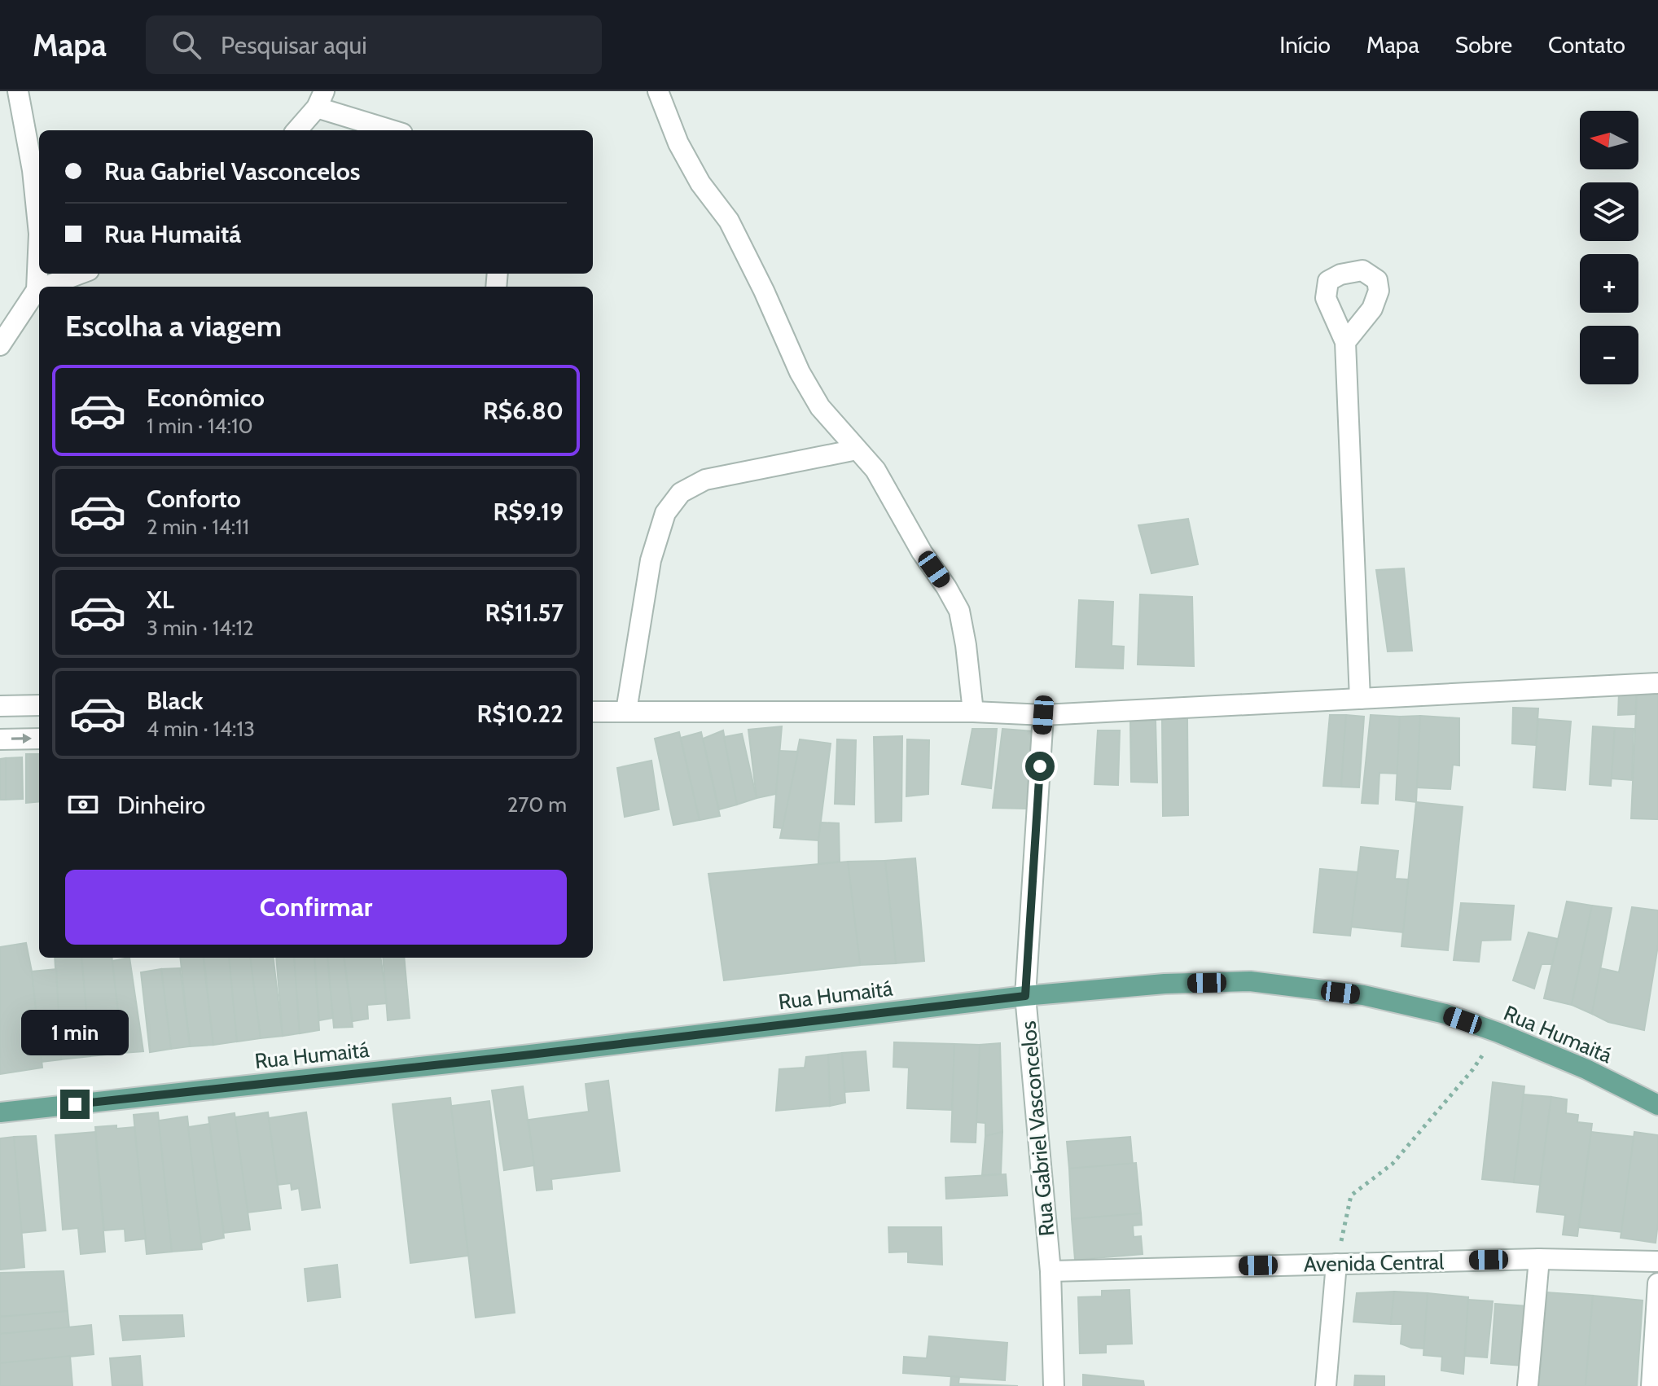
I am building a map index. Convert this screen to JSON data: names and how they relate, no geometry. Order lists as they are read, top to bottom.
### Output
{
  "streets": {
    "main road": ["Rua Humaitá"],
    "street": ["Rua Gabriel Vasconcelos", "Avenida Central"]
  },
  "crossings": [
    ["Rua Humaitá", "Rua Gabriel Vasconcelos"],
    ["Rua Gabriel Vasconcelos", "Avenida Central"]
  ],
  "north": "left",
  "page": {
    "header": "Mapa",
    "search": "Pesquisar aqui",
    "nav": [
      "Início",
      "Mapa",
      "Sobre",
      "Contato"
    ],
    "map_buttons": ["+", "−"],
    "banner": ["Rua Gabriel Vasconcelos", "Rua Humaitá"],
    "heading": "Escolha a viagem",
    "list": [
      {
        "name": "Econômico",
        "note": "1 min · 14:10",
        "value": "R$6.80"
      },
      {
        "name": "Conforto",
        "note": "2 min · 14:11",
        "value": "R$9.19"
      },
      {
        "name": "XL",
        "note": "3 min · 14:12",
        "value": "R$11.57"
      },
      {
        "name": "Black",
        "note": "4 min · 14:13",
        "value": "R$10.22"
      }
    ],
    "pay": ["Dinheiro", "270 m"],
    "buttons": "Confirmar",
    "bubble": "1 min"
  }
}
